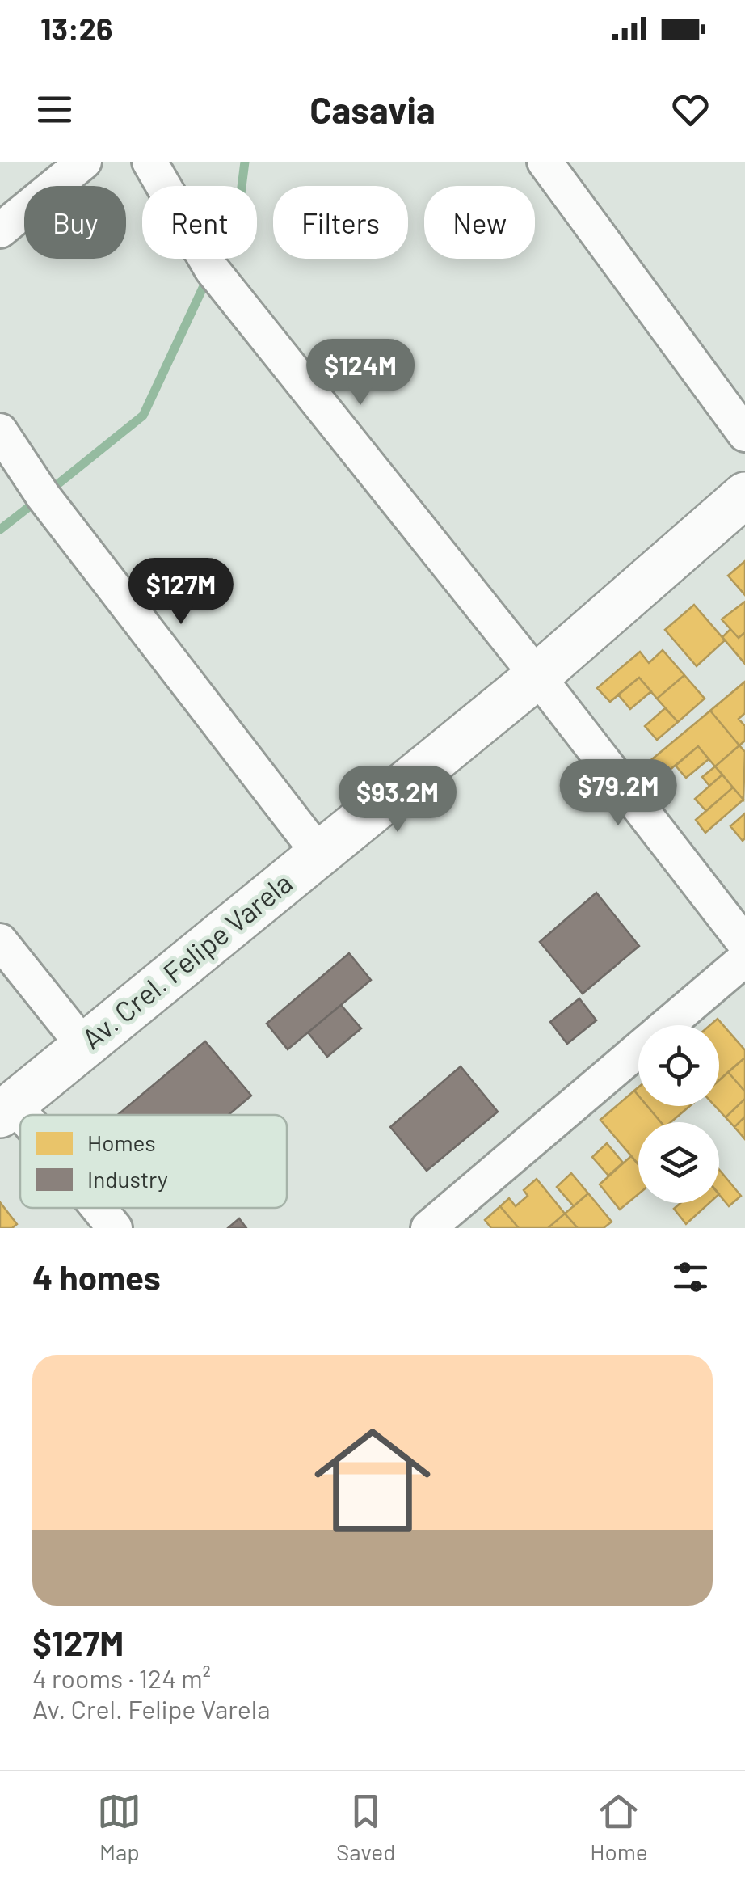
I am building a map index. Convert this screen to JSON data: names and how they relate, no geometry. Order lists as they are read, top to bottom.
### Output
{
  "streets": {
    "main road": ["Av. Crel. Felipe Varela"]
  },
  "legend": ["Homes", "Industry"],
  "page": {
    "status": "13:26",
    "header": "Casavia",
    "chip": [
      "Buy",
      "Rent",
      "Filters",
      "New"
    ],
    "price": [
      "$124M",
      "$127M",
      "$79.2M",
      "$93.2M"
    ],
    "heading": "4 homes",
    "list": [
      {
        "name": "$127M",
        "note": "4 rooms · 124 m² · Av. Crel. Felipe Varela"
      }
    ],
    "tabs": ["Map", "Saved", "Home"]
  }
}
